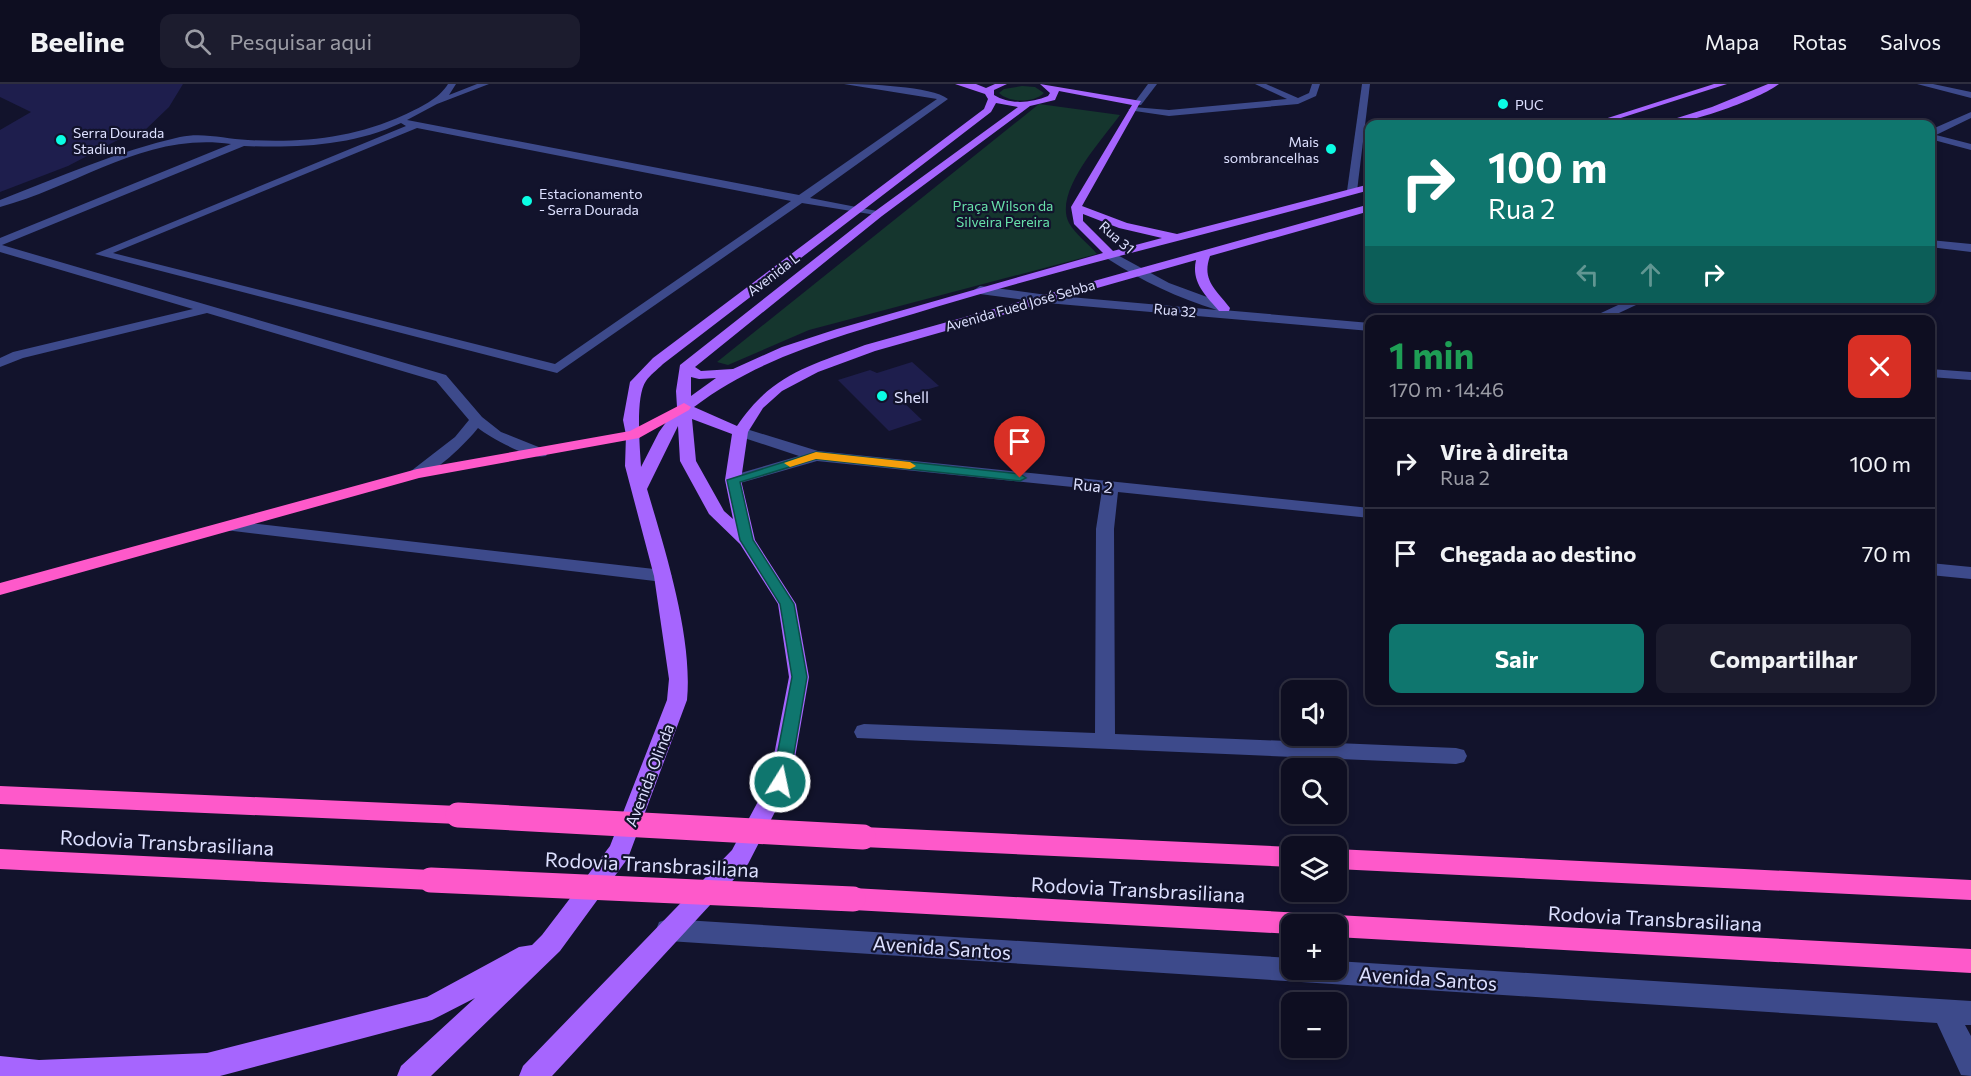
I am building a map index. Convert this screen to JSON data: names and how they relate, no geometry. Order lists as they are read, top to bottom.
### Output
{
  "streets": {
    "highway": ["Rodovia Transbrasiliana"],
    "main road": [
      "Rua 31",
      "Avenida L",
      "Avenida Fued José Sebba",
      "Avenida Olinda"
    ],
    "street": ["Rua 32", "Rua 2", "Avenida Santos"]
  },
  "crossings": [
    ["Rua 31", "Avenida Fued José Sebba"],
    ["Rua 31", "Rua 32"],
    ["Avenida L", "Avenida Olinda"],
    ["Avenida Fued José Sebba", "Rua 32"],
    ["Avenida Fued José Sebba", "Rua 2"]
  ],
  "parks": ["Praça Wilson da Silveira Pereira"],
  "places": [
    "PUC",
    "Serra Dourada Stadium",
    "Mais sombrancelhas",
    "Estacionamento - Serra Dourada",
    "Shell"
  ],
  "page": {
    "header": "Beeline",
    "search": "Pesquisar aqui",
    "nav": ["Mapa", "Rotas", "Salvos"],
    "turn": ["100 m", "Rua 2"],
    "heading": ["1 min", "170 m · 14:46"],
    "list": [
      {
        "name": "Vire à direita",
        "note": "Rua 2",
        "value": "100 m"
      },
      {
        "name": "Chegada ao destino",
        "value": "70 m"
      }
    ],
    "buttons": ["Sair", "Compartilhar"],
    "map_buttons": ["+", "−"]
  }
}
